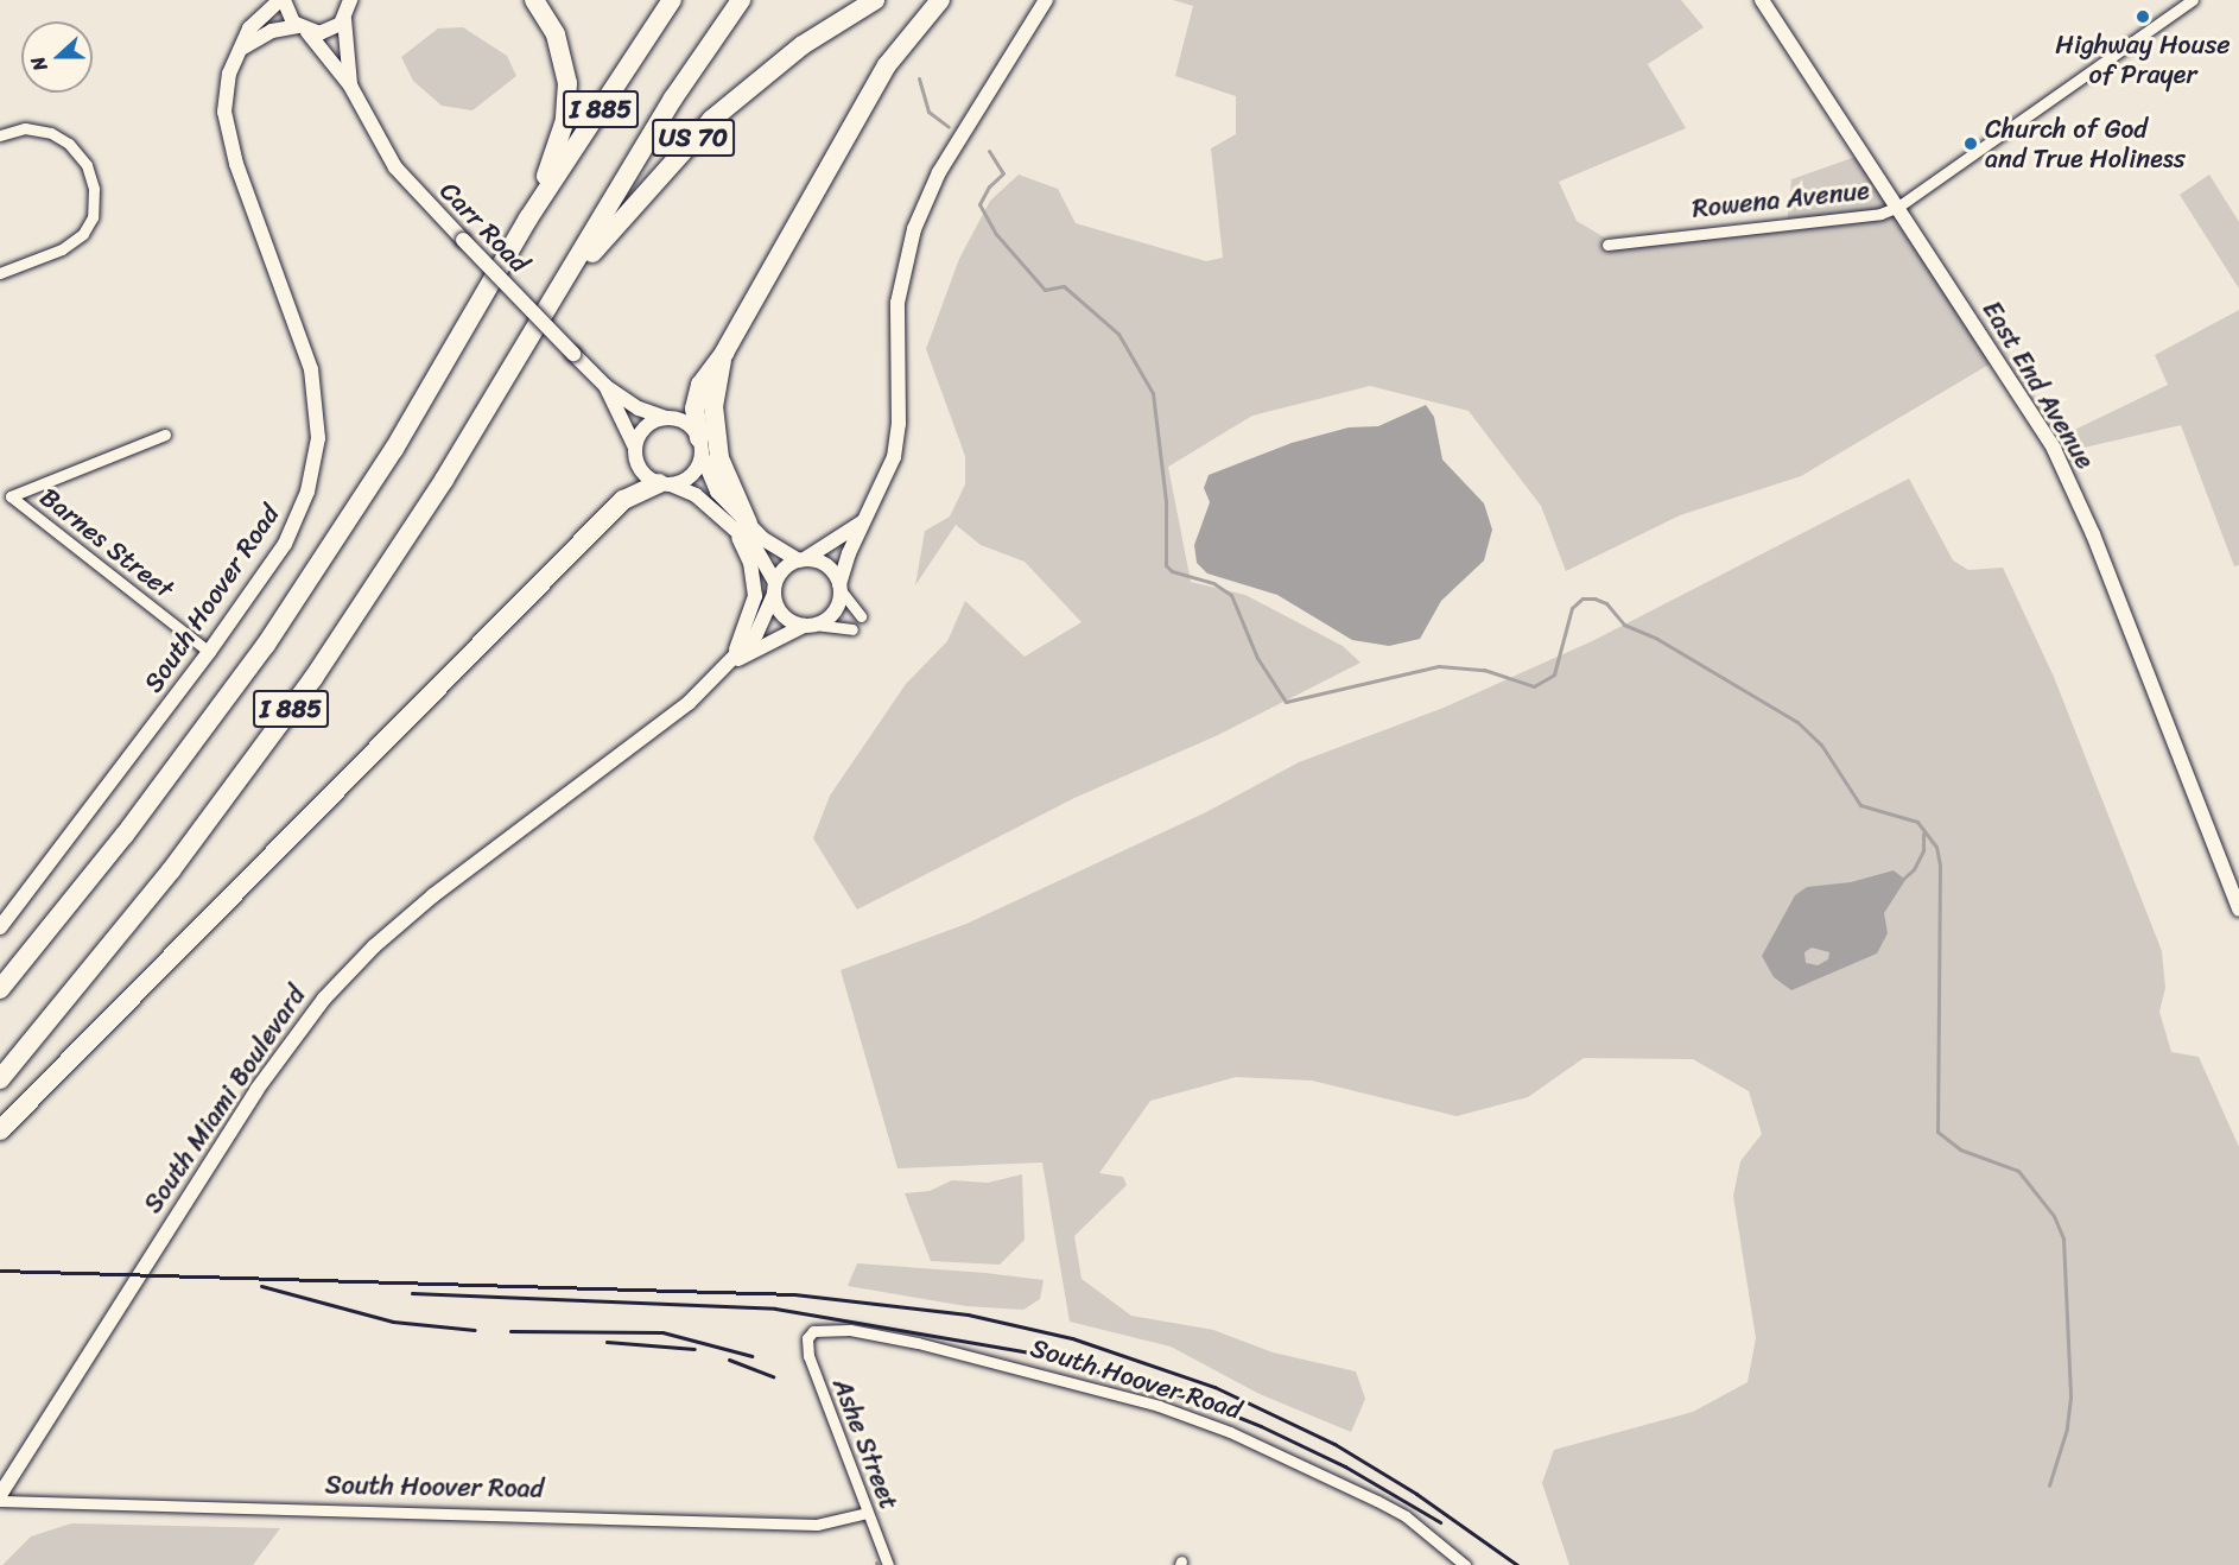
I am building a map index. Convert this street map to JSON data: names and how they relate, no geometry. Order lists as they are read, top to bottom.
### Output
{
  "streets": {
    "highway": ["I 885", "US 70"],
    "street": [
      "Rowena Avenue",
      "Carr Road",
      "East End Avenue",
      "Barnes Street",
      "South Hoover Road",
      "South Miami Boulevard",
      "Ashe Street"
    ]
  },
  "crossings": [
    ["I 885", "US 70"],
    ["Rowena Avenue", "East End Avenue"],
    ["Carr Road", "South Hoover Road"],
    ["Barnes Street", "South Hoover Road"],
    ["South Hoover Road", "Ashe Street"]
  ],
  "places": ["Highway House of Prayer", "Church of God and True Holiness"],
  "north": "left"
}
